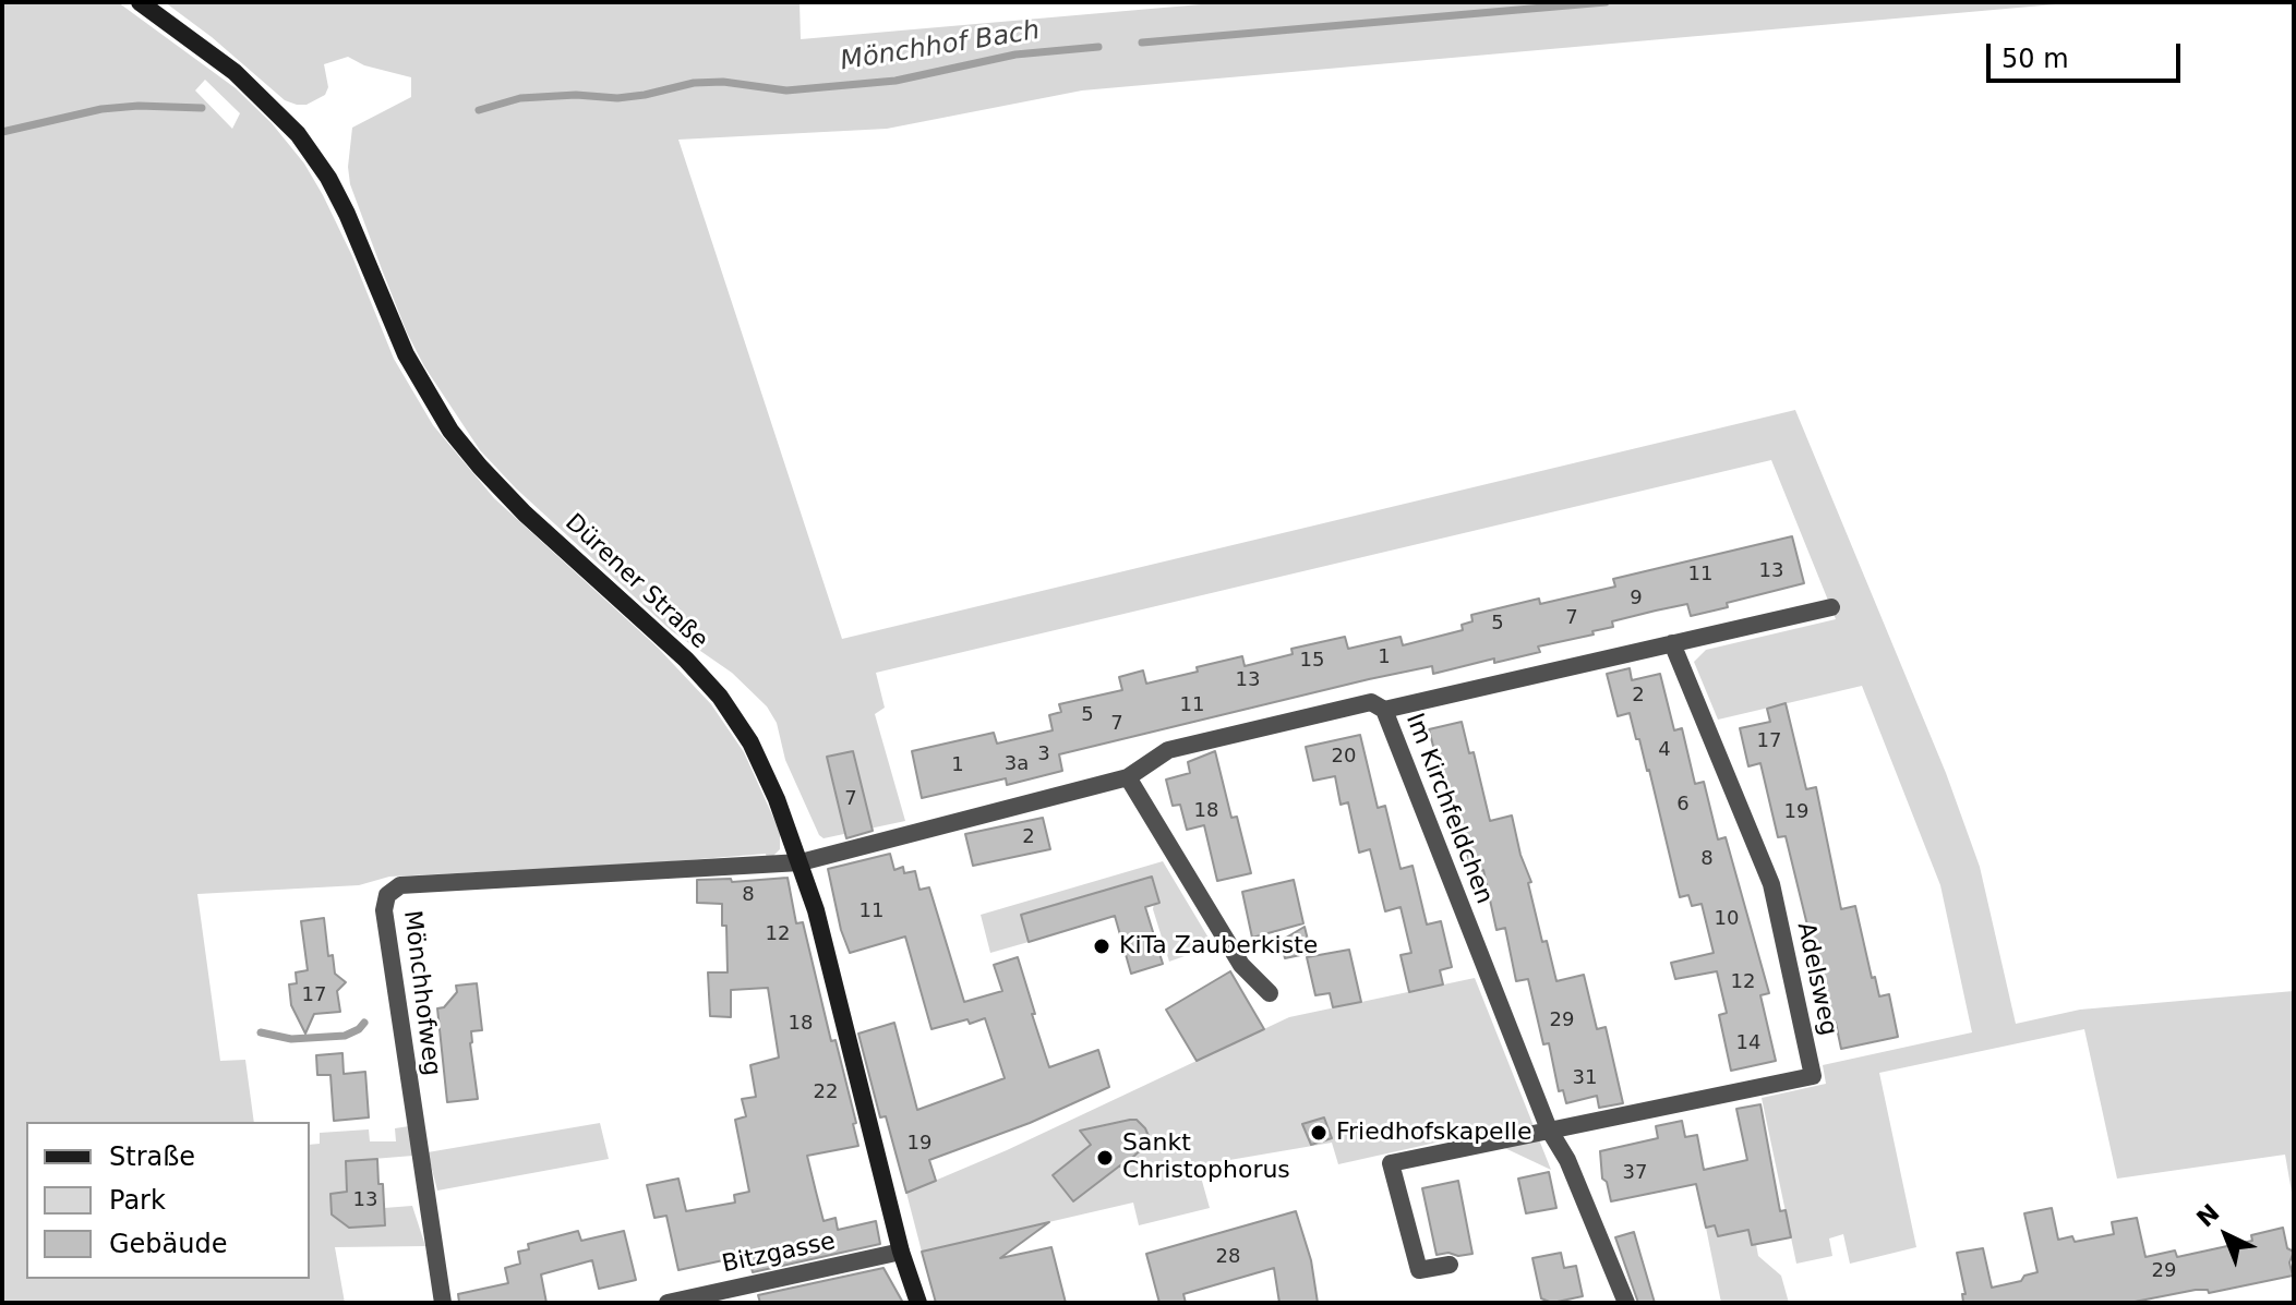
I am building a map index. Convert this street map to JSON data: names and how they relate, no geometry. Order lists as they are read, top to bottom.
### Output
{
  "streets": {
    "street": [
      "Dürener Straße",
      "Im Kirchfeldchen",
      "Adelsweg",
      "Mönchhofweg",
      "Bitzgasse"
    ]
  },
  "crossings": [
    ["Dürener Straße", "Im Kirchfeldchen"],
    ["Dürener Straße", "Mönchhofweg"],
    ["Dürener Straße", "Bitzgasse"],
    ["Im Kirchfeldchen", "Adelsweg"],
    ["Im Kirchfeldchen", "Mönchhofweg"]
  ],
  "water": ["Mönchhof Bach"],
  "places": ["KiTa Zauberkiste", "Friedhofskapelle", "Sankt Christophorus"],
  "house_numbers": [
    "13",
    "11",
    "9",
    "7",
    "5",
    "1",
    "15",
    "13",
    "2",
    "11",
    "5",
    "7",
    "17",
    "4",
    "3",
    "20",
    "3a",
    "1",
    "7",
    "6",
    "18",
    "19",
    "2",
    "8",
    "8",
    "11",
    "10",
    "12",
    "12",
    "17",
    "29",
    "18",
    "14",
    "31",
    "22",
    "19",
    "37",
    "13",
    "28",
    "29"
  ],
  "legend": ["Straße", "Park", "Gebäude"],
  "scale_bar": "50 m",
  "north": "top left"
}
